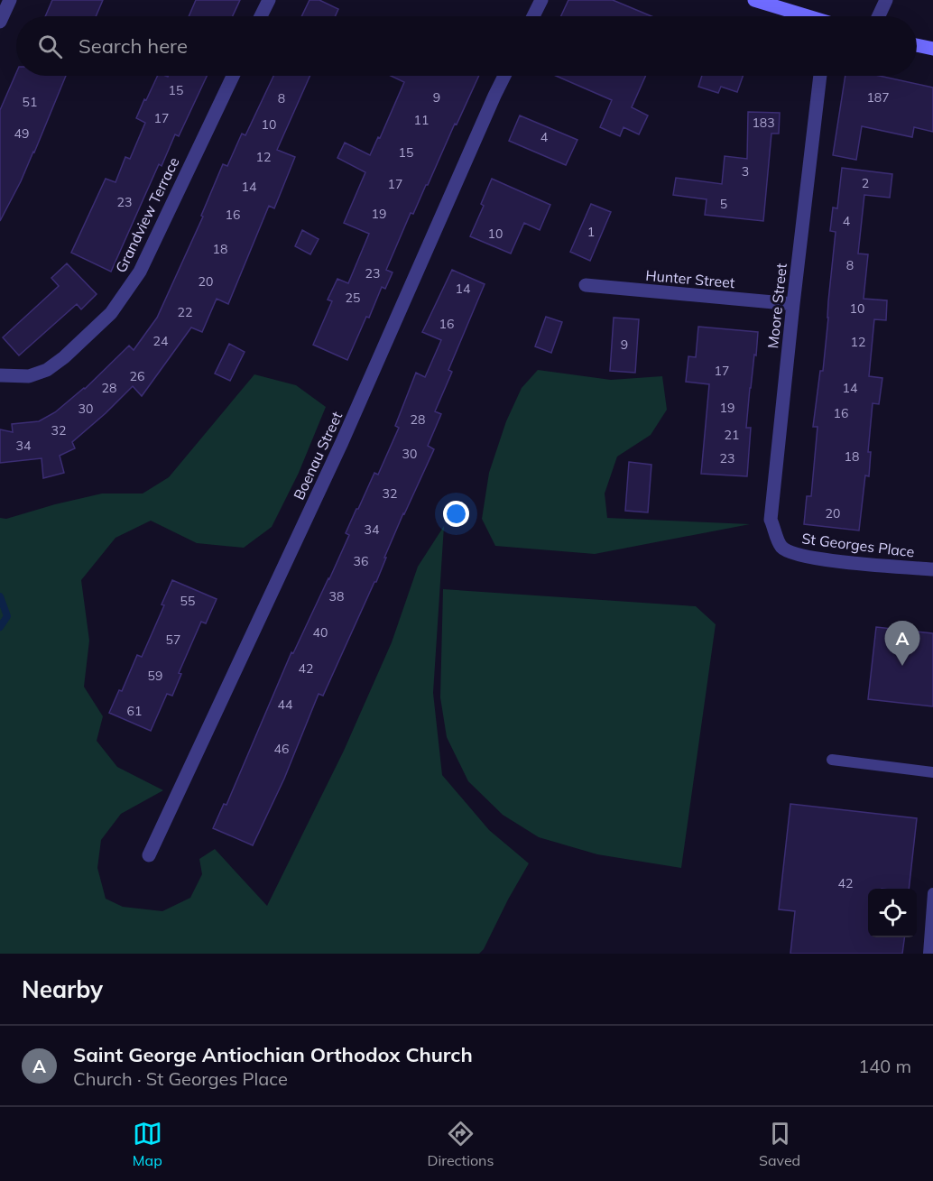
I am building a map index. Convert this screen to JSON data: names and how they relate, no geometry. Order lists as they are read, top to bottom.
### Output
{
  "streets": {
    "street": [
      "Grandview Terrace",
      "Hunter Street",
      "Moore Street",
      "Boenau Street",
      "St Georges Place"
    ]
  },
  "crossings": [
    ["Hunter Street", "Moore Street"],
    ["Moore Street", "St Georges Place"]
  ],
  "house_numbers": [
    "15",
    "9",
    "187",
    "8",
    "51",
    "17",
    "11",
    "183",
    "10",
    "49",
    "4",
    "15",
    "12",
    "3",
    "2",
    "17",
    "14",
    "23",
    "5",
    "19",
    "16",
    "4",
    "1",
    "10",
    "18",
    "8",
    "23",
    "20",
    "14",
    "25",
    "10",
    "22",
    "16",
    "24",
    "12",
    "9",
    "17",
    "26",
    "28",
    "14",
    "19",
    "30",
    "16",
    "28",
    "32",
    "21",
    "34",
    "30",
    "18",
    "23",
    "32",
    "20",
    "34",
    "36",
    "38",
    "55",
    "40",
    "57",
    "42",
    "59",
    "44",
    "61",
    "46",
    "42"
  ],
  "page": {
    "search": "Search here",
    "pins": "A",
    "heading": "Nearby",
    "list": [
      {
        "mark": "A",
        "name": "Saint George Antiochian Orthodox Church",
        "note": "Church · St Georges Place",
        "value": "140 m"
      }
    ],
    "nav": ["Map", "Directions", "Saved"]
  }
}
